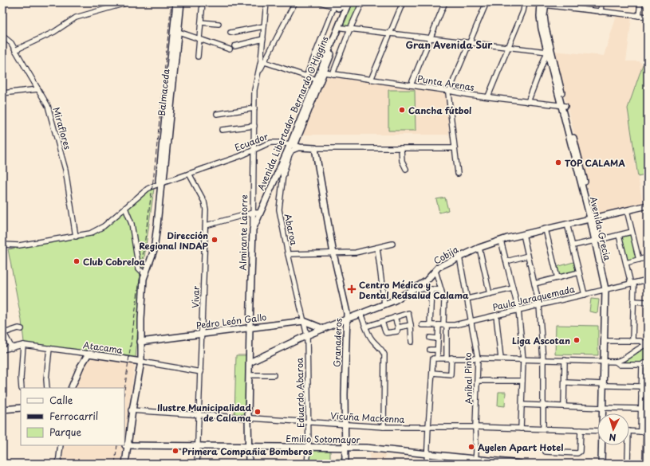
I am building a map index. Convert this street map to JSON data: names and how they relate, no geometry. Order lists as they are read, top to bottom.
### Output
{
  "streets": {
    "main road": [
      "Balmaceda",
      "Avenida Libertador Bernardo O'Higgins",
      "Ecuador",
      "Avenida Grecia",
      "Almirante Latorre",
      "Cobija",
      "Pedro León Gallo",
      "Granaderos",
      "Atacama",
      "Emilio Sotomayor"
    ],
    "street": [
      "Punta Arenas",
      "Miraflores",
      "Abaroa",
      "Vivar",
      "Paula Jaraquemada",
      "Aníbal Pinto",
      "Eduardo Abaroa",
      "Vicuña Mackenna"
    ]
  },
  "crossings": [
    ["Punta Arenas", "Avenida Libertador Bernardo O'Higgins"],
    ["Punta Arenas", "Avenida Grecia"],
    ["Balmaceda", "Ecuador"],
    ["Balmaceda", "Pedro León Gallo"],
    ["Balmaceda", "Atacama"],
    ["Balmaceda", "Vicuña Mackenna"],
    ["Balmaceda", "Emilio Sotomayor"],
    ["Avenida Libertador Bernardo O'Higgins", "Ecuador"],
    ["Avenida Libertador Bernardo O'Higgins", "Almirante Latorre"],
    ["Miraflores", "Ecuador"],
    ["Ecuador", "Abaroa"],
    ["Ecuador", "Almirante Latorre"],
    ["Ecuador", "Vivar"],
    ["Ecuador", "Granaderos"],
    ["Avenida Grecia", "Cobija"],
    ["Avenida Grecia", "Paula Jaraquemada"],
    ["Abaroa", "Pedro León Gallo"],
    ["Abaroa", "Eduardo Abaroa"],
    ["Almirante Latorre", "Cobija"],
    ["Almirante Latorre", "Pedro León Gallo"],
    ["Almirante Latorre", "Vicuña Mackenna"],
    ["Almirante Latorre", "Emilio Sotomayor"],
    ["Cobija", "Pedro León Gallo"],
    ["Cobija", "Granaderos"],
    ["Cobija", "Aníbal Pinto"],
    ["Cobija", "Eduardo Abaroa"],
    ["Vivar", "Pedro León Gallo"],
    ["Vivar", "Atacama"],
    ["Vivar", "Vicuña Mackenna"],
    ["Vivar", "Emilio Sotomayor"],
    ["Paula Jaraquemada", "Aníbal Pinto"],
    ["Pedro León Gallo", "Eduardo Abaroa"],
    ["Granaderos", "Vicuña Mackenna"],
    ["Granaderos", "Emilio Sotomayor"],
    ["Aníbal Pinto", "Vicuña Mackenna"],
    ["Aníbal Pinto", "Emilio Sotomayor"],
    ["Eduardo Abaroa", "Vicuña Mackenna"],
    ["Eduardo Abaroa", "Emilio Sotomayor"]
  ],
  "districts": ["Gran Avenida Sur"],
  "places": {
    "other": [
      "Cancha fútbol",
      "TOP CALAMA",
      "Dirección Regional INDAP",
      "Club Cobreloa",
      "Liga Ascotan",
      "Ilustre Municipalidad de Calama",
      "Ayelen Apart Hotel",
      "Primera Compañia Bomberos"
    ],
    "health": ["Centro Médico y Dental Redsalud Calama"]
  },
  "legend": ["Calle", "Ferrocarril", "Parque"],
  "north": "bottom"
}
